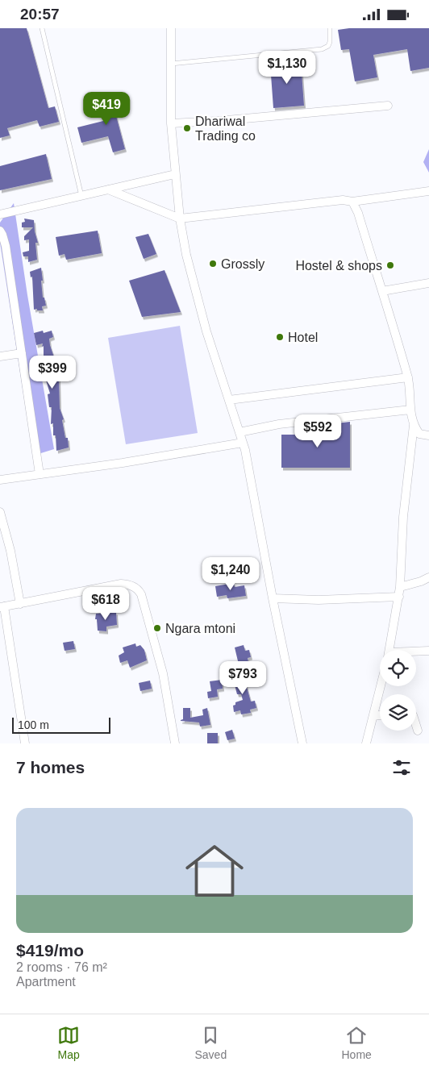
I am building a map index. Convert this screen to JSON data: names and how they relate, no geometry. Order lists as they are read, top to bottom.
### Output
{
  "places": [
    "Dhariwal Trading co",
    "Grossly",
    "Hostel & shops",
    "Hotel",
    "Ngara mtoni"
  ],
  "scale_bar": "100 m",
  "page": {
    "status": "20:57",
    "price": [
      "$1,130",
      "$419",
      "$399",
      "$592",
      "$1,240",
      "$618",
      "$793"
    ],
    "scale": "100 m",
    "heading": "7 homes",
    "list": [
      {
        "name": "$419/mo",
        "note": "2 rooms · 76 m² · Apartment"
      }
    ],
    "tabs": ["Map", "Saved", "Home"]
  }
}
